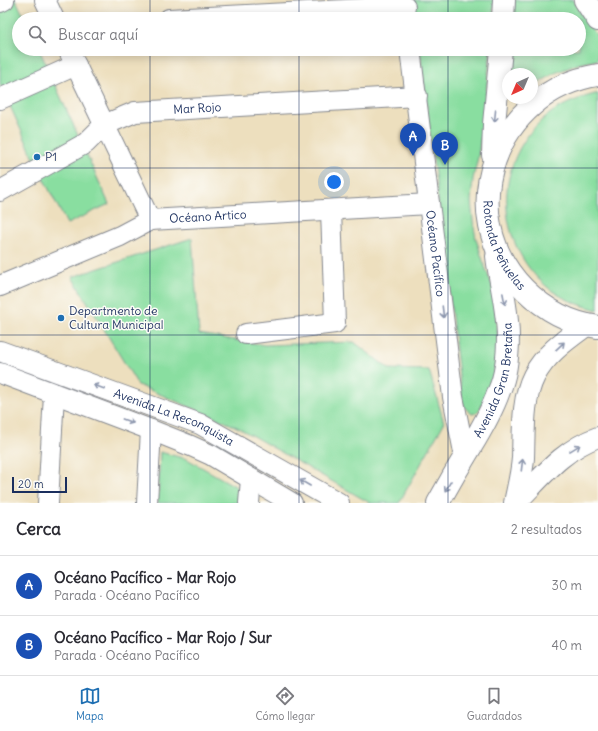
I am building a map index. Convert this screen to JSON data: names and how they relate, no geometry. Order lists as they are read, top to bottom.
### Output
{
  "streets": {
    "main road": ["Rotonda Peñuelas", "Avenida Gran Bretaña"],
    "street": [
      "Mar Rojo",
      "Océano Artico",
      "Océano Pacífico",
      "Avenida La Reconquista"
    ]
  },
  "crossings": [
    ["Mar Rojo", "Océano Pacífico"],
    ["Océano Artico", "Océano Pacífico"],
    ["Rotonda Peñuelas", "Avenida Gran Bretaña"],
    ["Océano Pacífico", "Avenida Gran Bretaña"]
  ],
  "one_way": ["Océano Pacífico"],
  "places": ["P1", "Departmento de Cultura Municipal"],
  "scale_bar": "20 m",
  "north": "bottom left",
  "page": {
    "search": "Buscar aquí",
    "pins": ["A", "B"],
    "scale": "20 m",
    "heading": ["Cerca", "2 resultados"],
    "list": [
      {
        "mark": "A",
        "name": "Océano Pacífico - Mar Rojo",
        "note": "Parada · Océano Pacífico",
        "value": "30 m"
      },
      {
        "mark": "B",
        "name": "Océano Pacífico - Mar Rojo / Sur",
        "note": "Parada · Océano Pacífico",
        "value": "40 m"
      }
    ],
    "nav": ["Mapa", "Cómo llegar", "Guardados"]
  }
}
